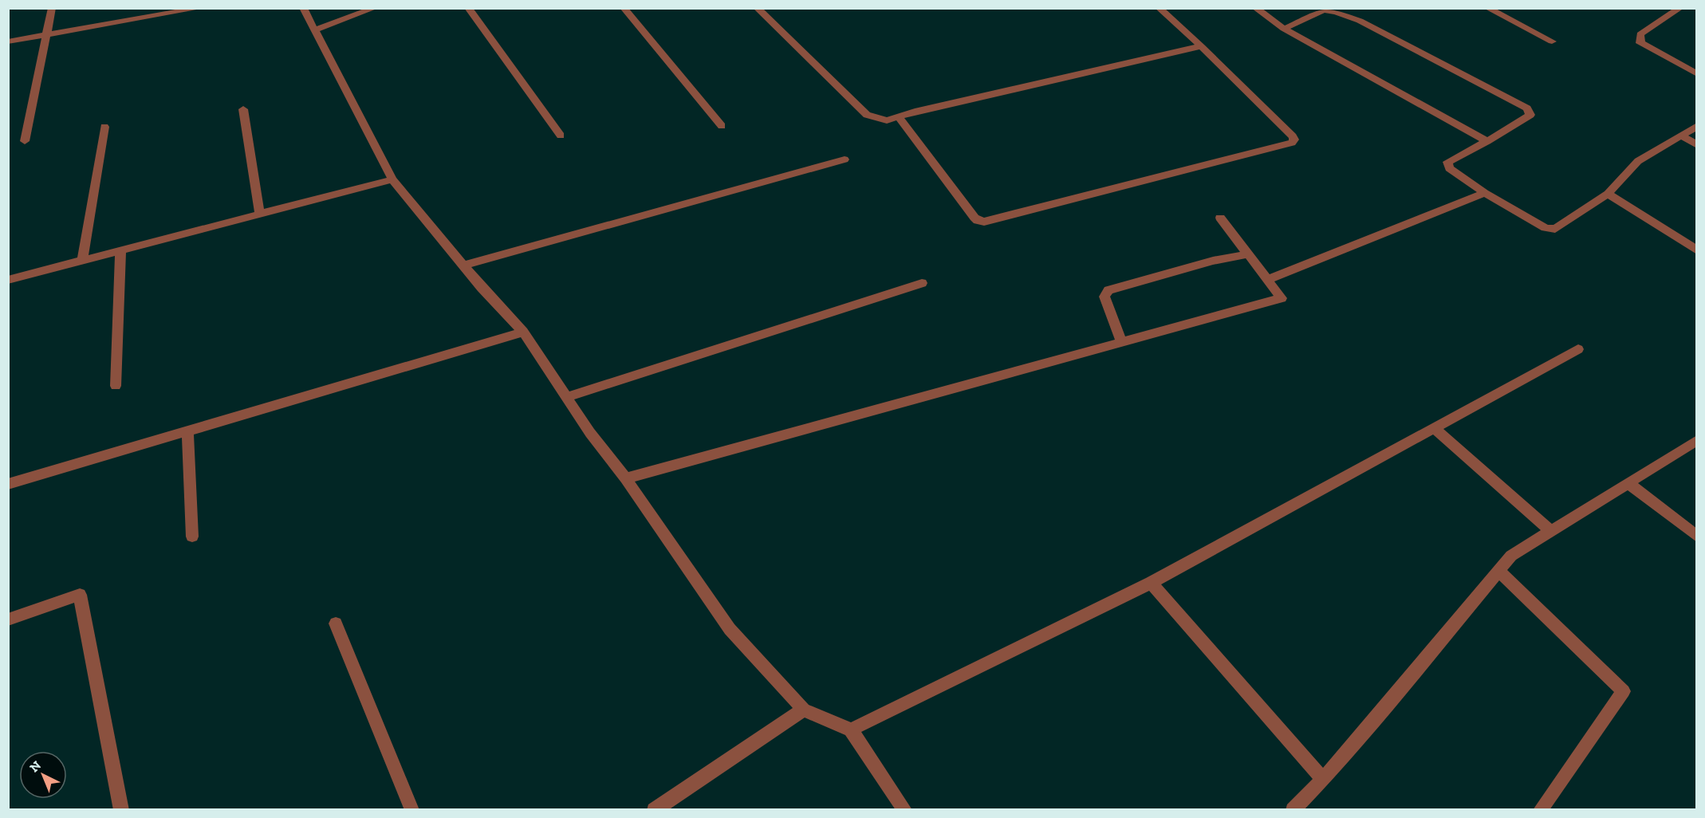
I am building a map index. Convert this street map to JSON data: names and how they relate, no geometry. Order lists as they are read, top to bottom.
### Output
{
  "north": "top left"
}
